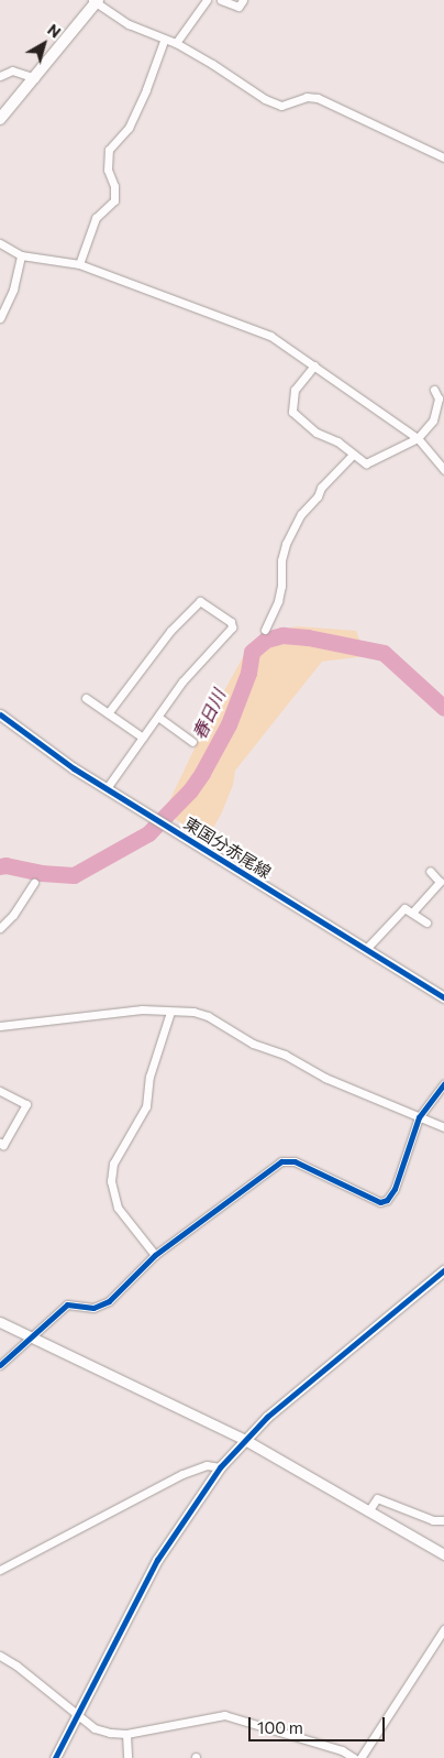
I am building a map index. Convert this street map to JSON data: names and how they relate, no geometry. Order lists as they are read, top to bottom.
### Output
{
  "streets": {
    "street": ["東国分赤尾線"]
  },
  "water": ["春日川"],
  "scale_bar": "100 m",
  "north": "top right"
}
